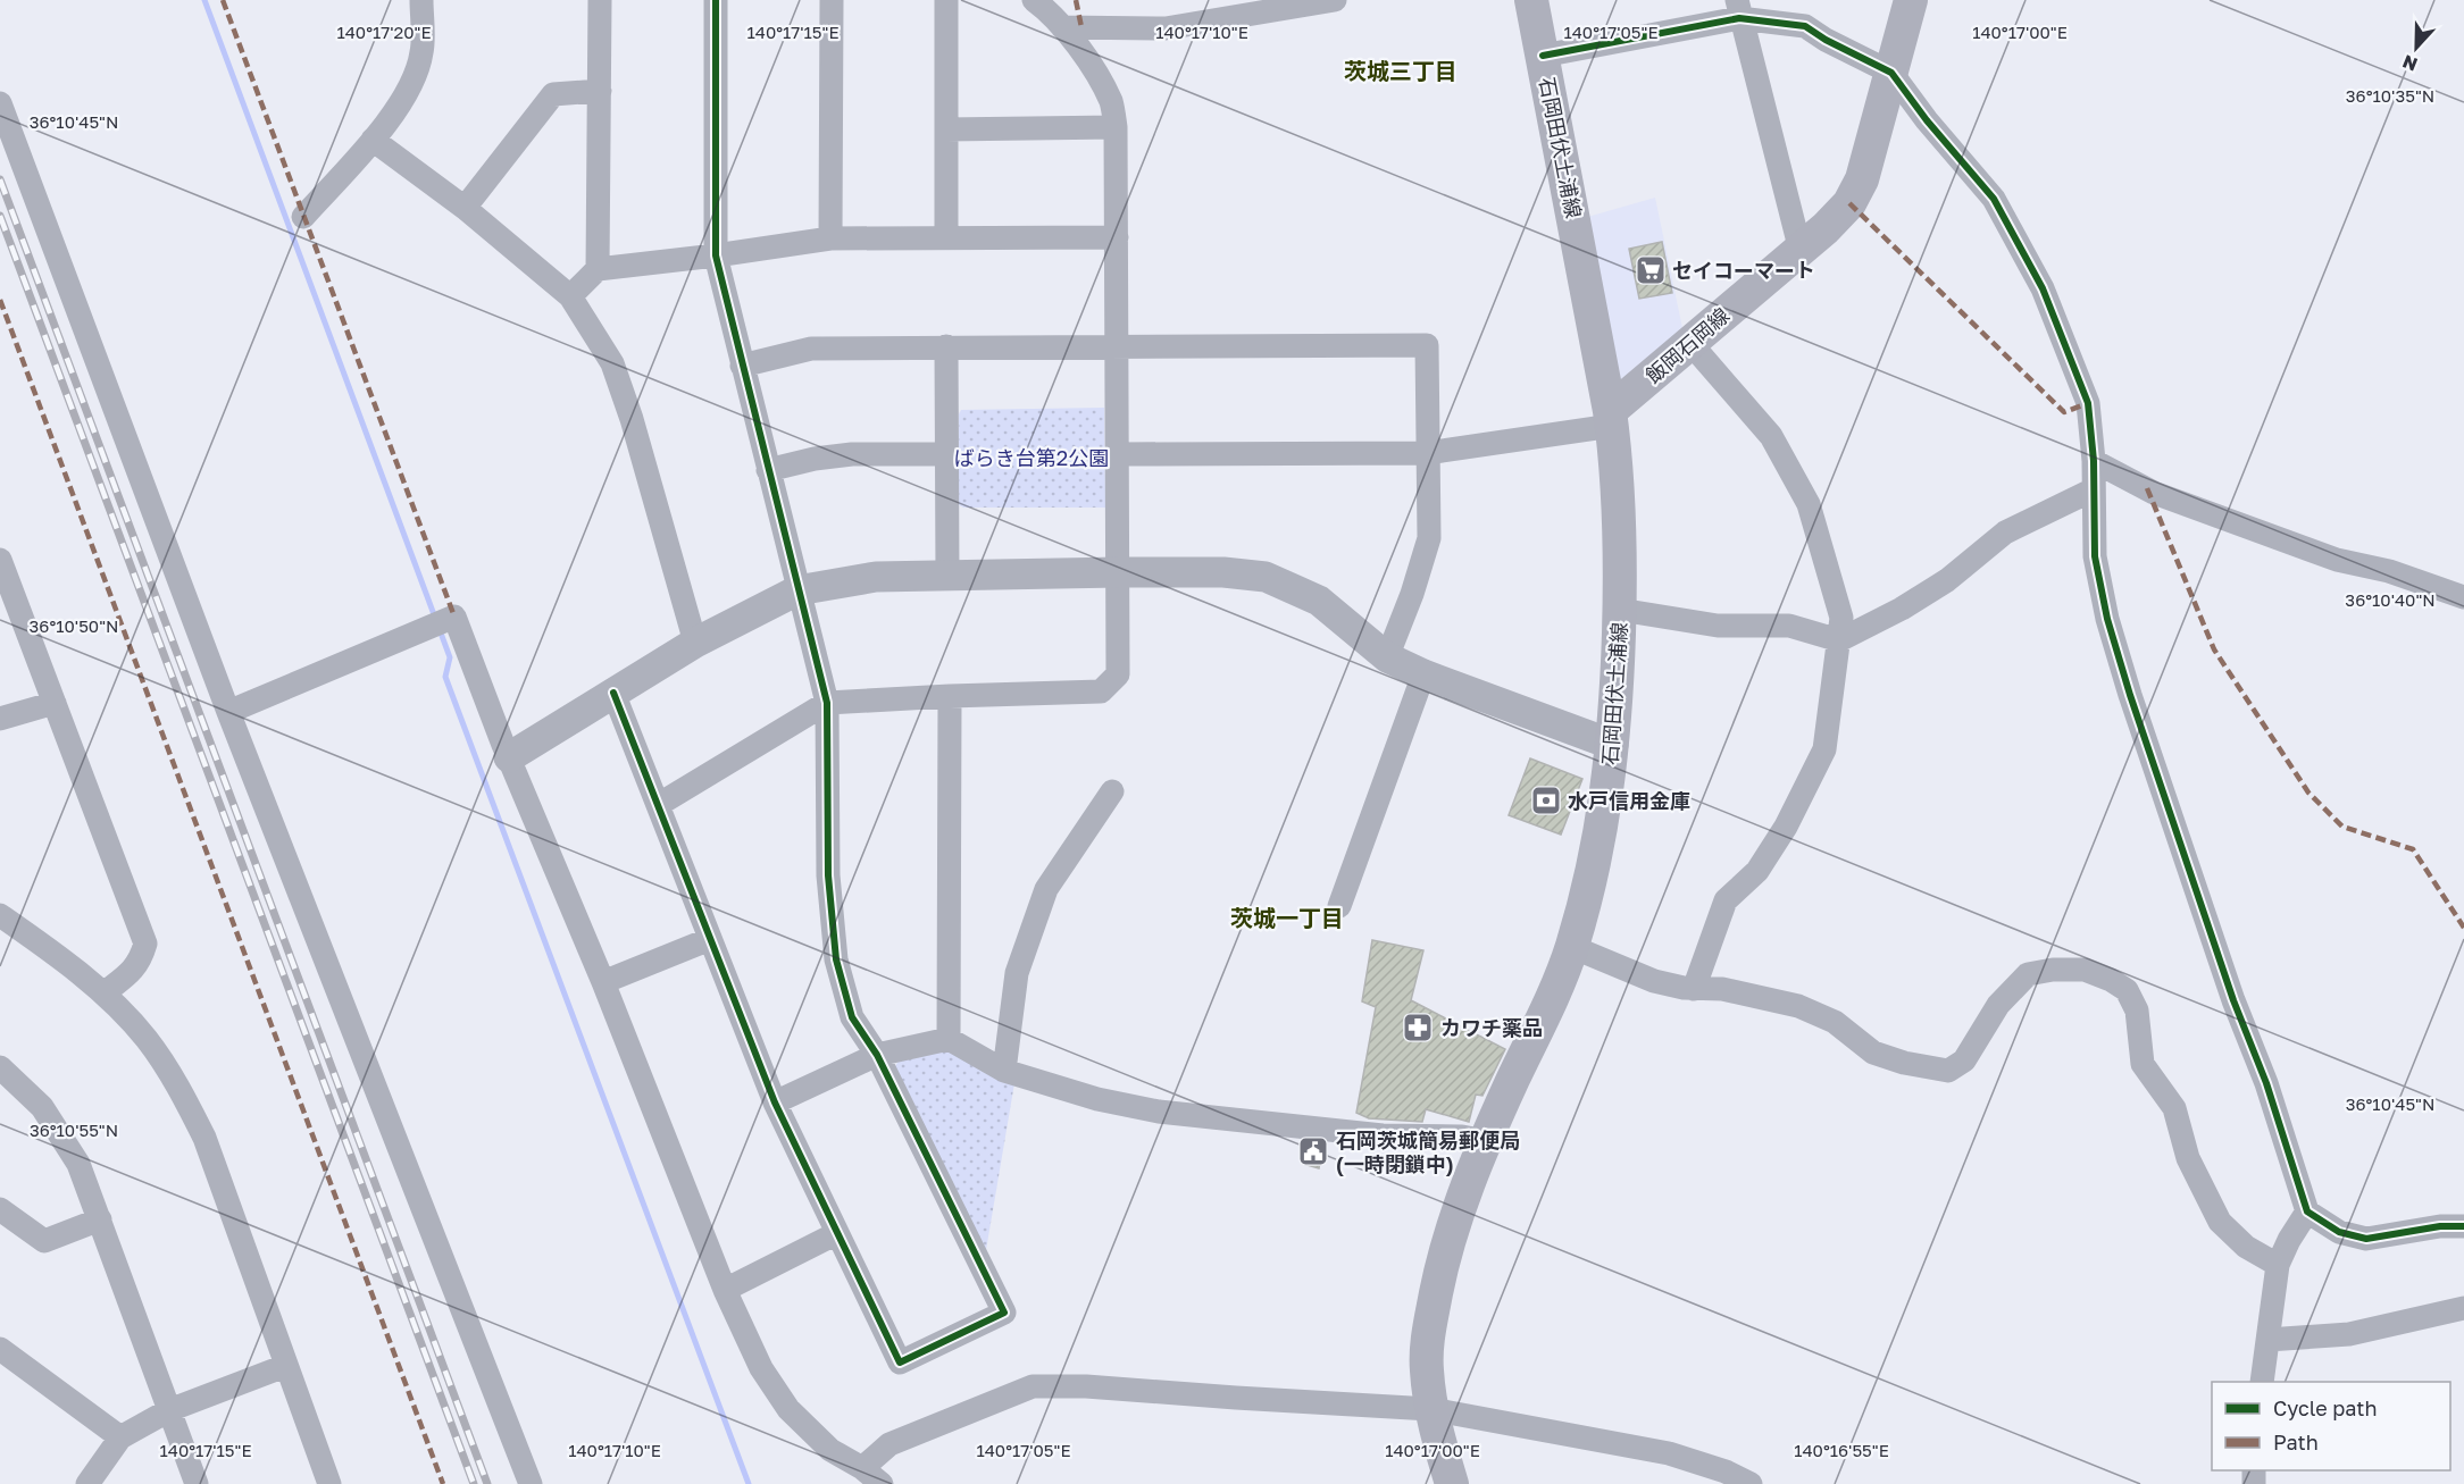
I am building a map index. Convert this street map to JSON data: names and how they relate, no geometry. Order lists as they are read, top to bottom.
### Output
{
  "streets": {
    "main road": ["石岡田伏土浦線", "飯岡石岡線"]
  },
  "crossings": [
    ["石岡田伏土浦線", "飯岡石岡線"]
  ],
  "districts": ["茨城三丁目", "茨城一丁目"],
  "parks": ["ばらき台第2公園"],
  "places": {
    "supermarket": ["セイコーマート"],
    "bank": ["水戸信用金庫"],
    "pharmacy": ["カワチ薬品"],
    "public building": ["石岡茨城簡易郵便局 (一時閉鎖中)"]
  },
  "legend": ["Cycle path", "Path"],
  "north": "bottom",
  "coordinates": [
    "140°17'20\"E",
    "140°17'15\"E",
    "140°17'10\"E",
    "140°17'05\"E",
    "140°17'00\"E",
    "36°10'35\"N",
    "36°10'45\"N",
    "36°10'40\"N",
    "36°10'50\"N",
    "36°10'55\"N",
    "140°16'55\"E"
  ]
}
